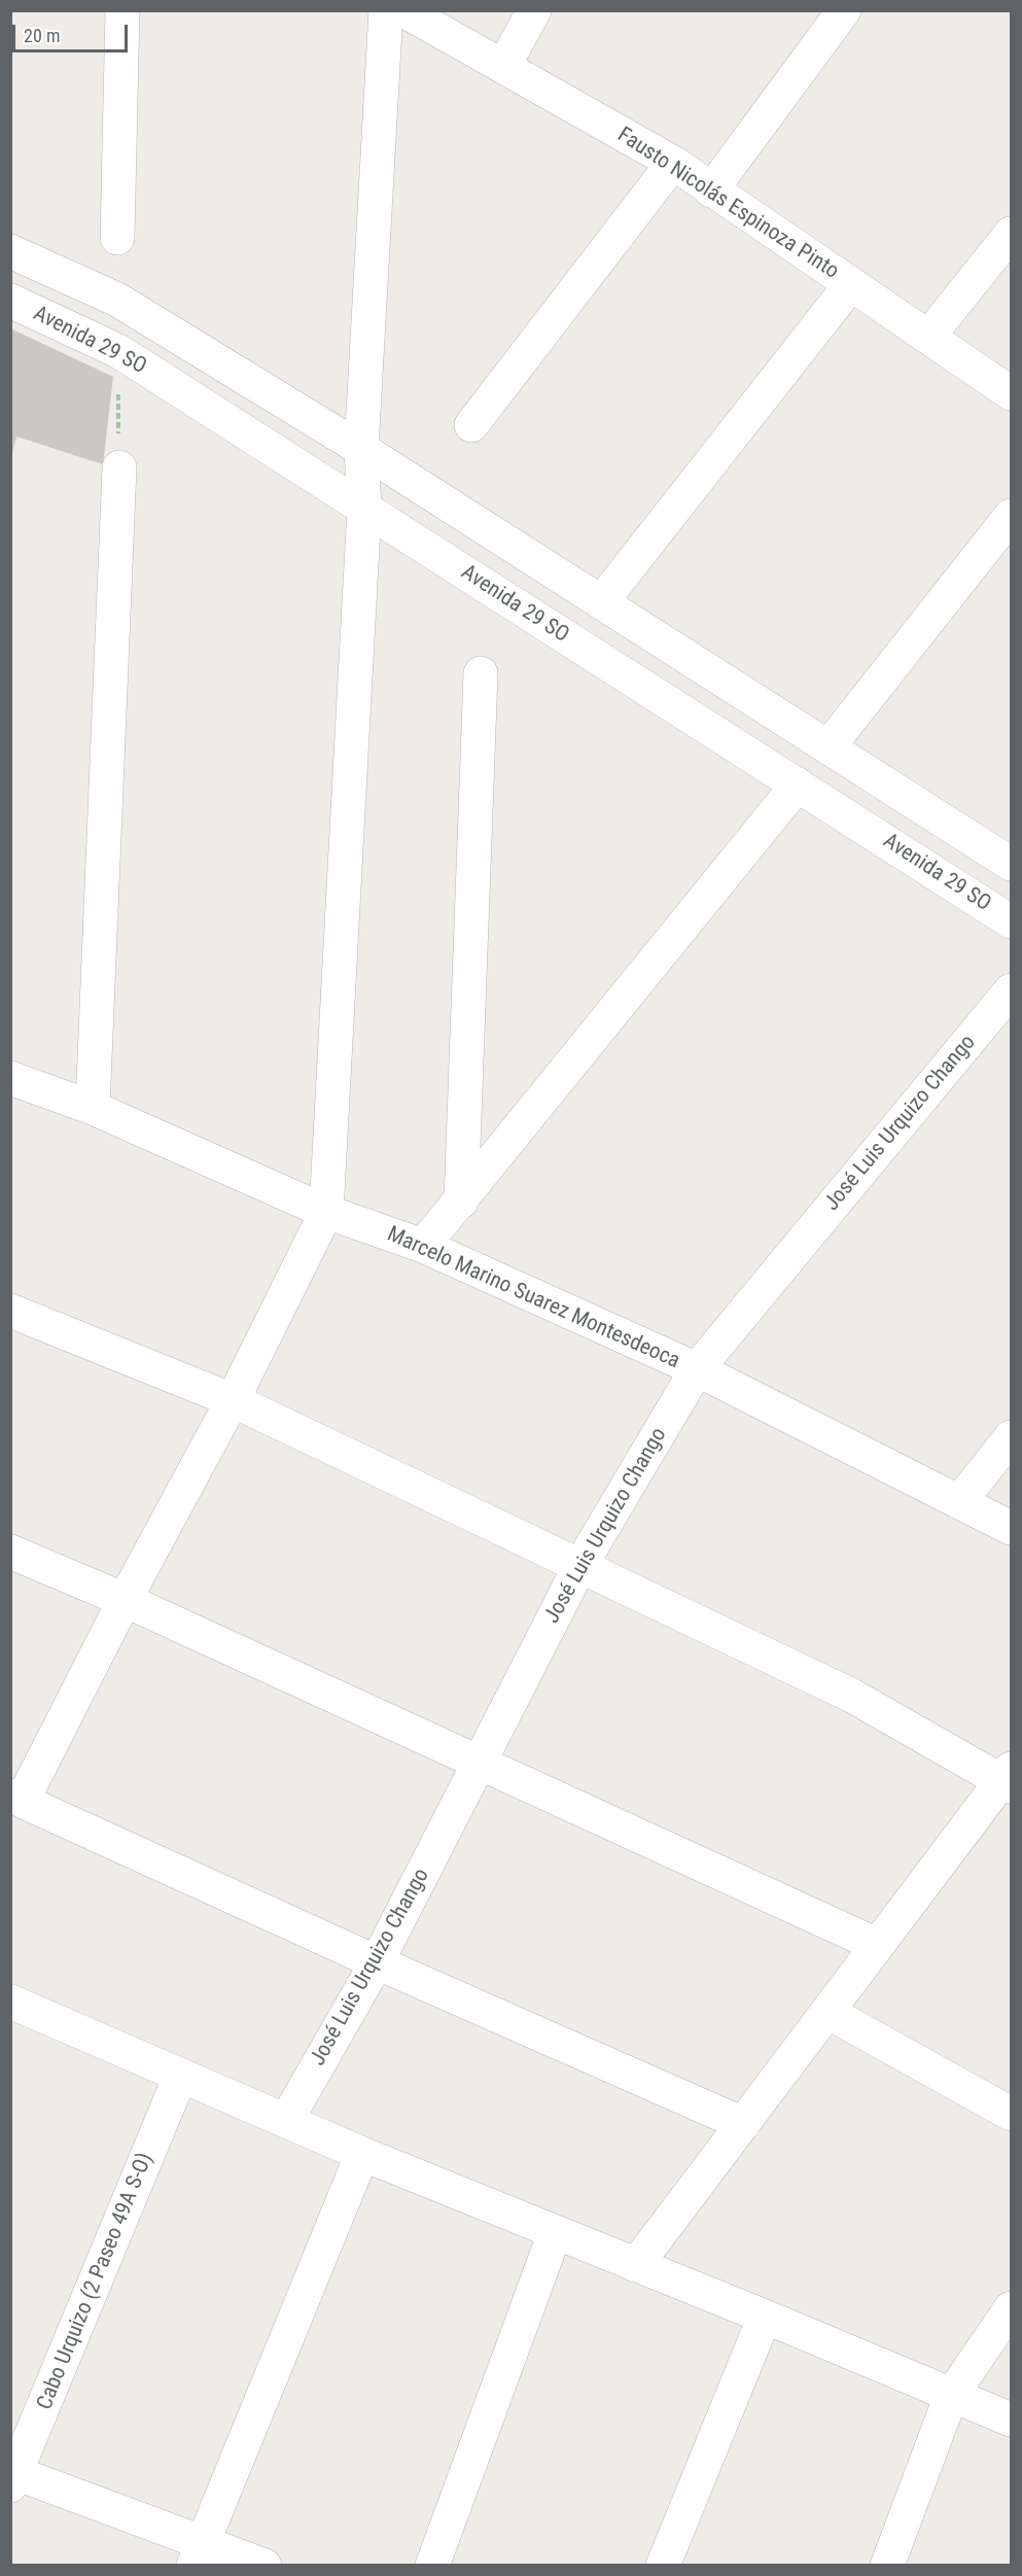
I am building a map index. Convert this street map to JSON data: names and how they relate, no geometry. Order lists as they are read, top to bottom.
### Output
{
  "streets": {
    "street": [
      "Fausto Nicolás Espinoza Pinto",
      "Avenida 29 SO",
      "José Luis Urquizo Chango",
      "Marcelo Marino Suarez Montesdeoca",
      "Cabo Urquizo (2 Paseo 49A S-O)"
    ]
  },
  "crossings": [
    ["José Luis Urquizo Chango", "Marcelo Marino Suarez Montesdeoca"]
  ],
  "scale_bar": "20 m"
}
